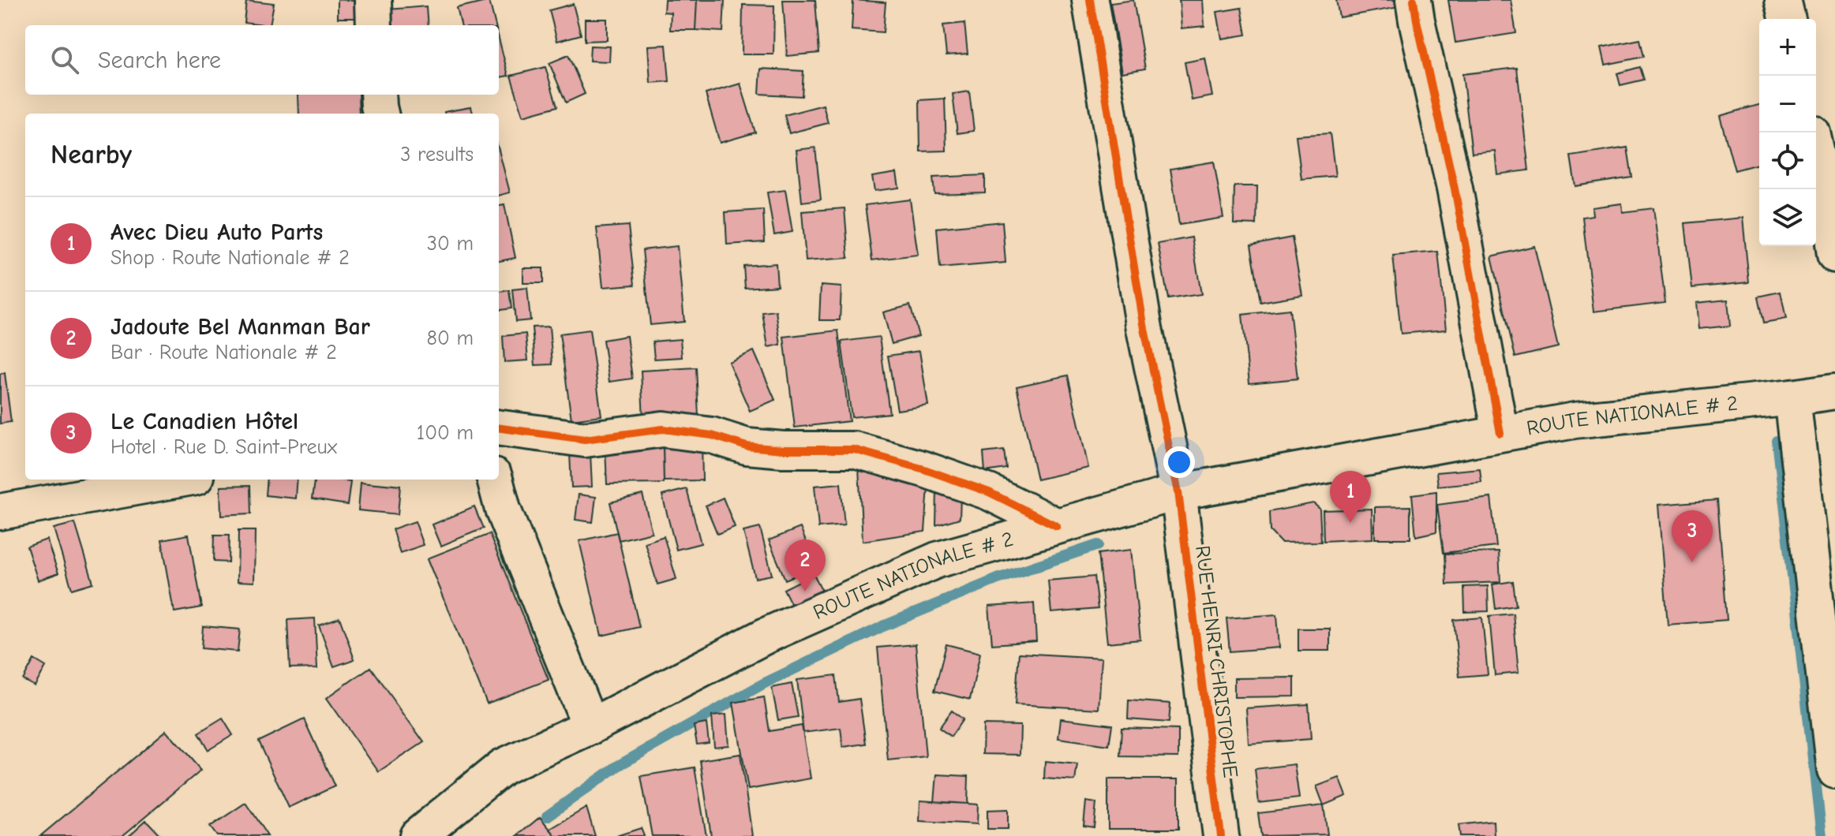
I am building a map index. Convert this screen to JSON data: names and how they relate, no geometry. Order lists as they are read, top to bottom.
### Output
{
  "streets": {
    "street": ["ROUTE NATIONALE # 2", "RUE HENRI CHRISTOPHE"]
  },
  "crossings": [
    ["ROUTE NATIONALE # 2", "RUE HENRI CHRISTOPHE"]
  ],
  "page": {
    "map_buttons": ["+", "−"],
    "search": "Search here",
    "heading": ["Nearby", "3 results"],
    "list": [
      {
        "mark": "1",
        "name": "Avec Dieu Auto Parts",
        "note": "Shop · Route Nationale # 2",
        "value": "30 m"
      },
      {
        "mark": "2",
        "name": "Jadoute Bel Manman Bar",
        "note": "Bar · Route Nationale # 2",
        "value": "80 m"
      },
      {
        "mark": "3",
        "name": "Le Canadien Hôtel",
        "note": "Hotel · Rue D. Saint-Preux",
        "value": "100 m"
      }
    ],
    "pins": ["1", "3", "2"]
  }
}
